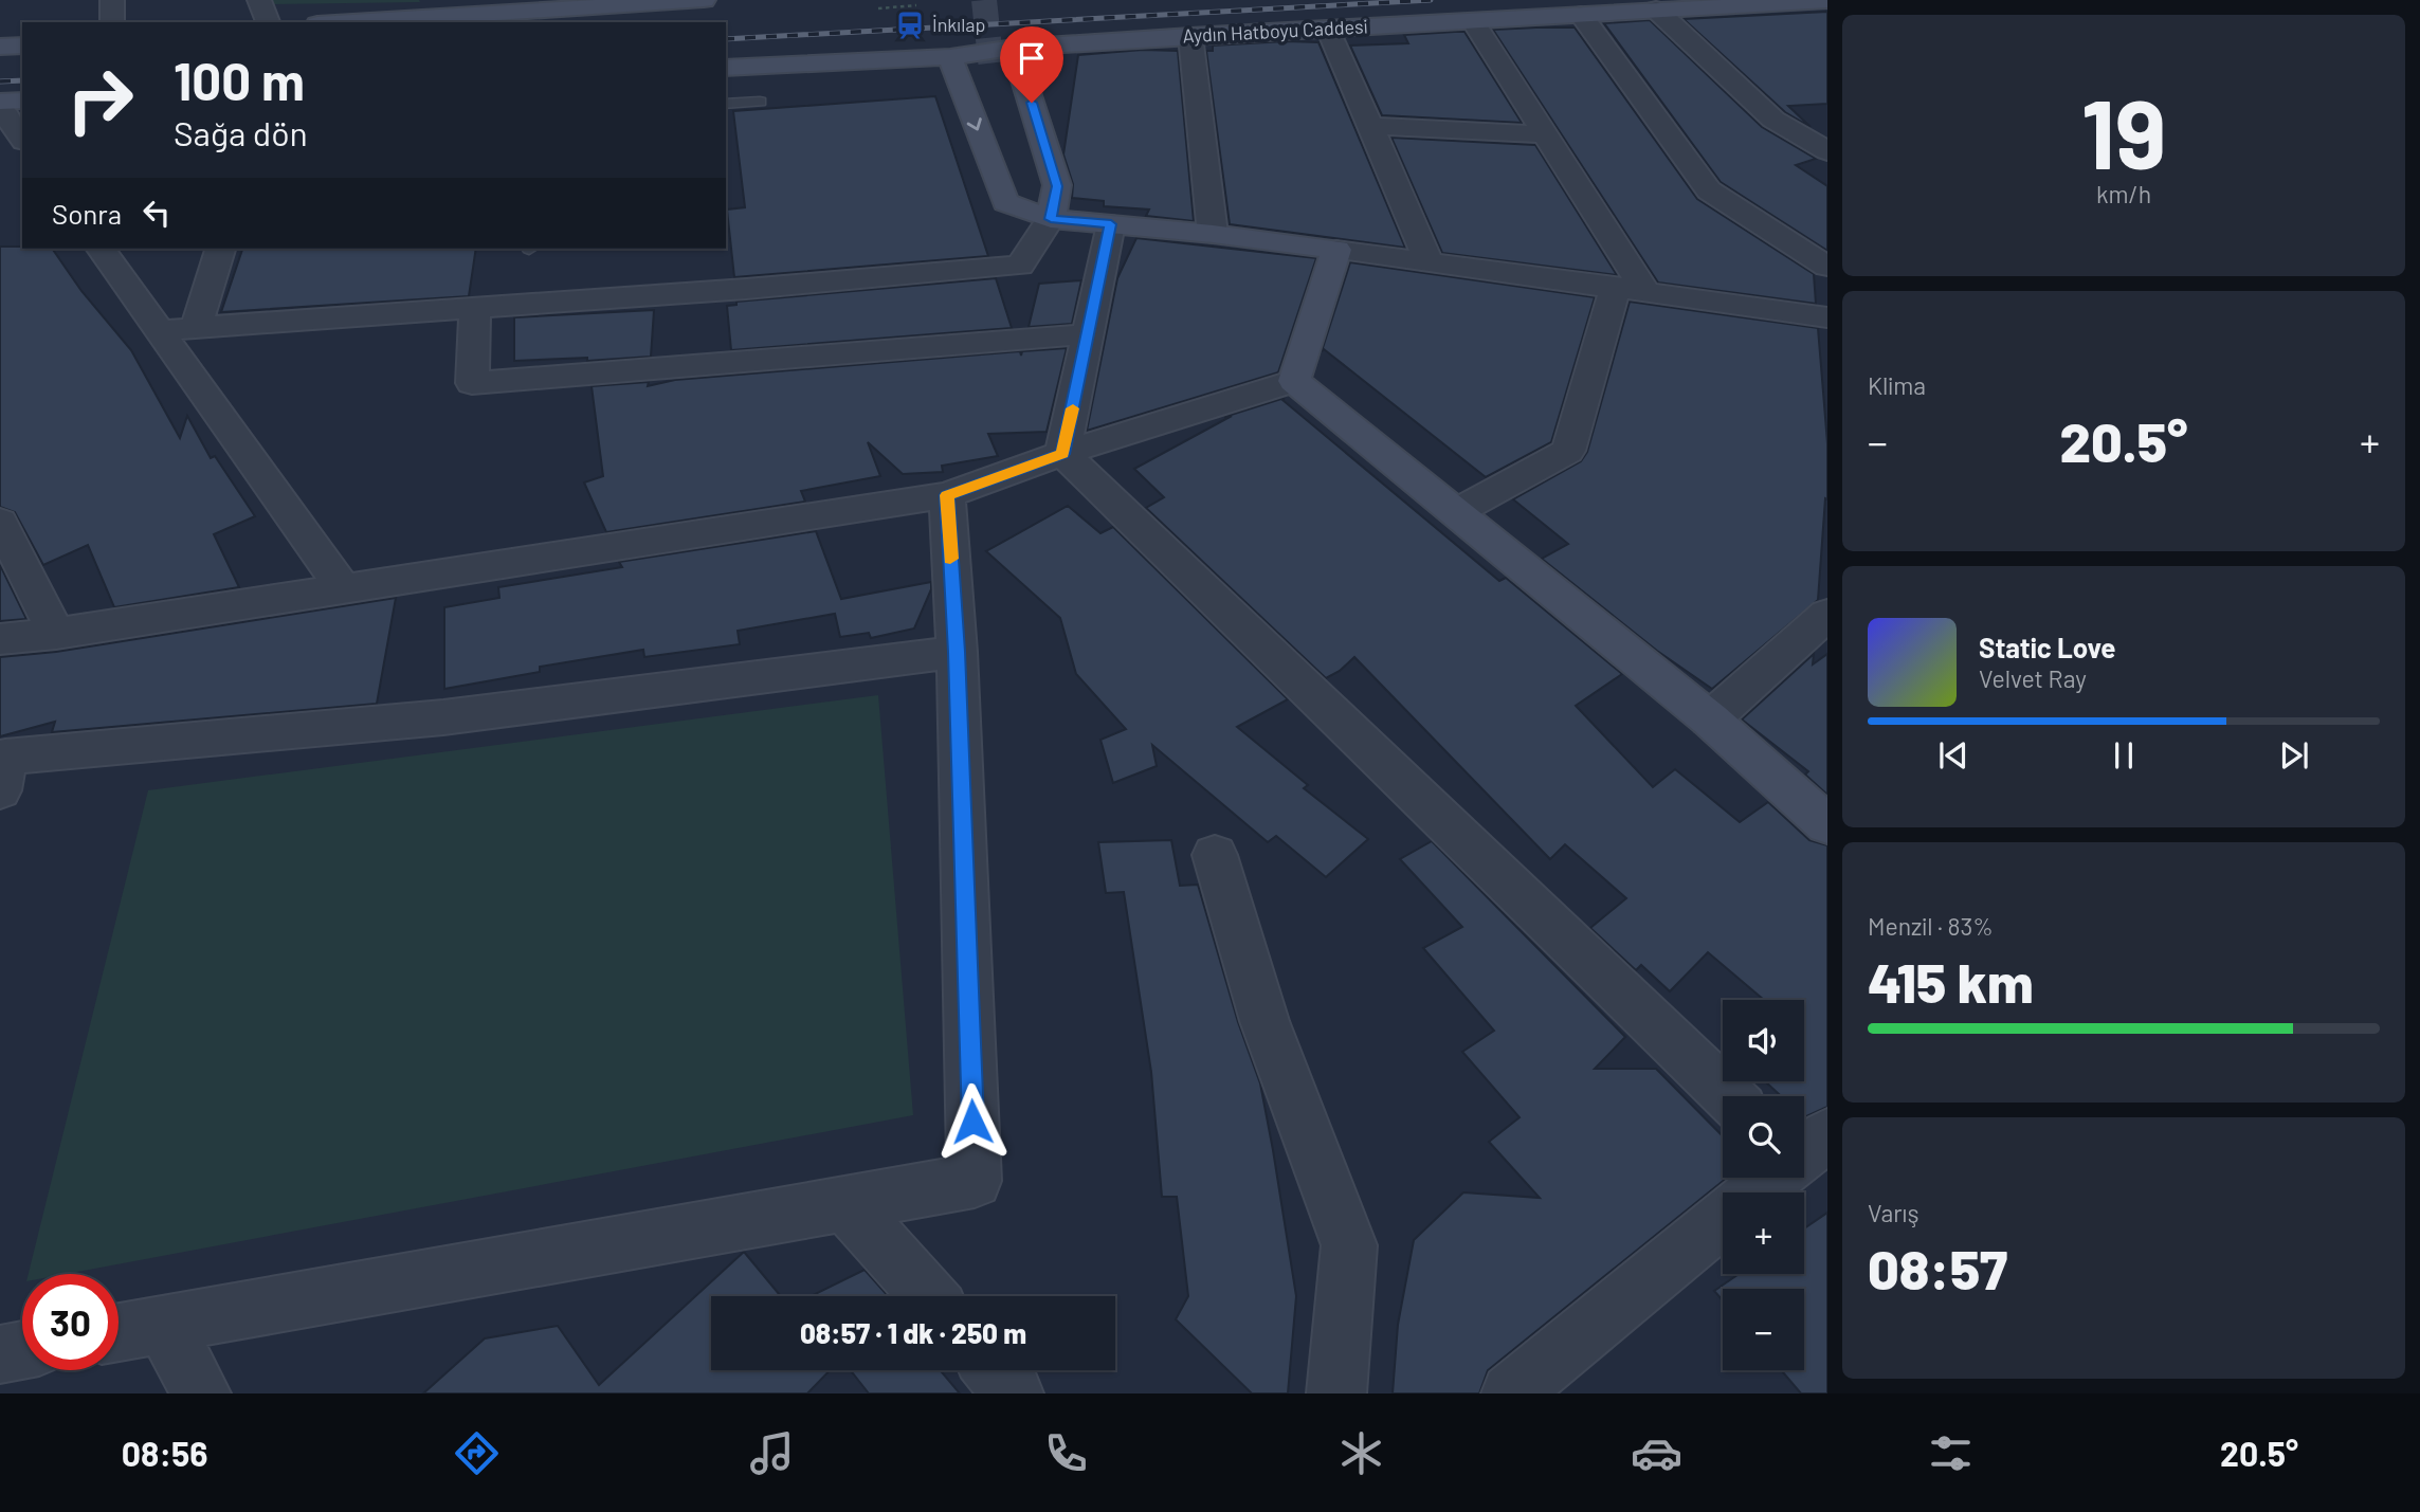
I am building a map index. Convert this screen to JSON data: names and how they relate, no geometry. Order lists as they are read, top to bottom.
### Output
{
  "streets": {
    "street": ["Aydın Hatboyu Caddesi"]
  },
  "places": {
    "station": ["İnkılap"]
  },
  "page": {
    "tile": [
      ["19", "km/h"],
      "Klima",
      ["Menzil · 83%", "415 km"],
      ["Varış", "08:57"]
    ],
    "turn": ["100 m", "Sağa dön"],
    "then": "Sonra",
    "heat": ["−", "20.5°", "+"],
    "song": ["Static Love", "Velvet Ray"],
    "map_buttons": ["+", "−"],
    "limit": "30",
    "trip": "08:57 · 1 dk · 250 m",
    "tabs": ["08:56", "20.5°"]
  }
}
